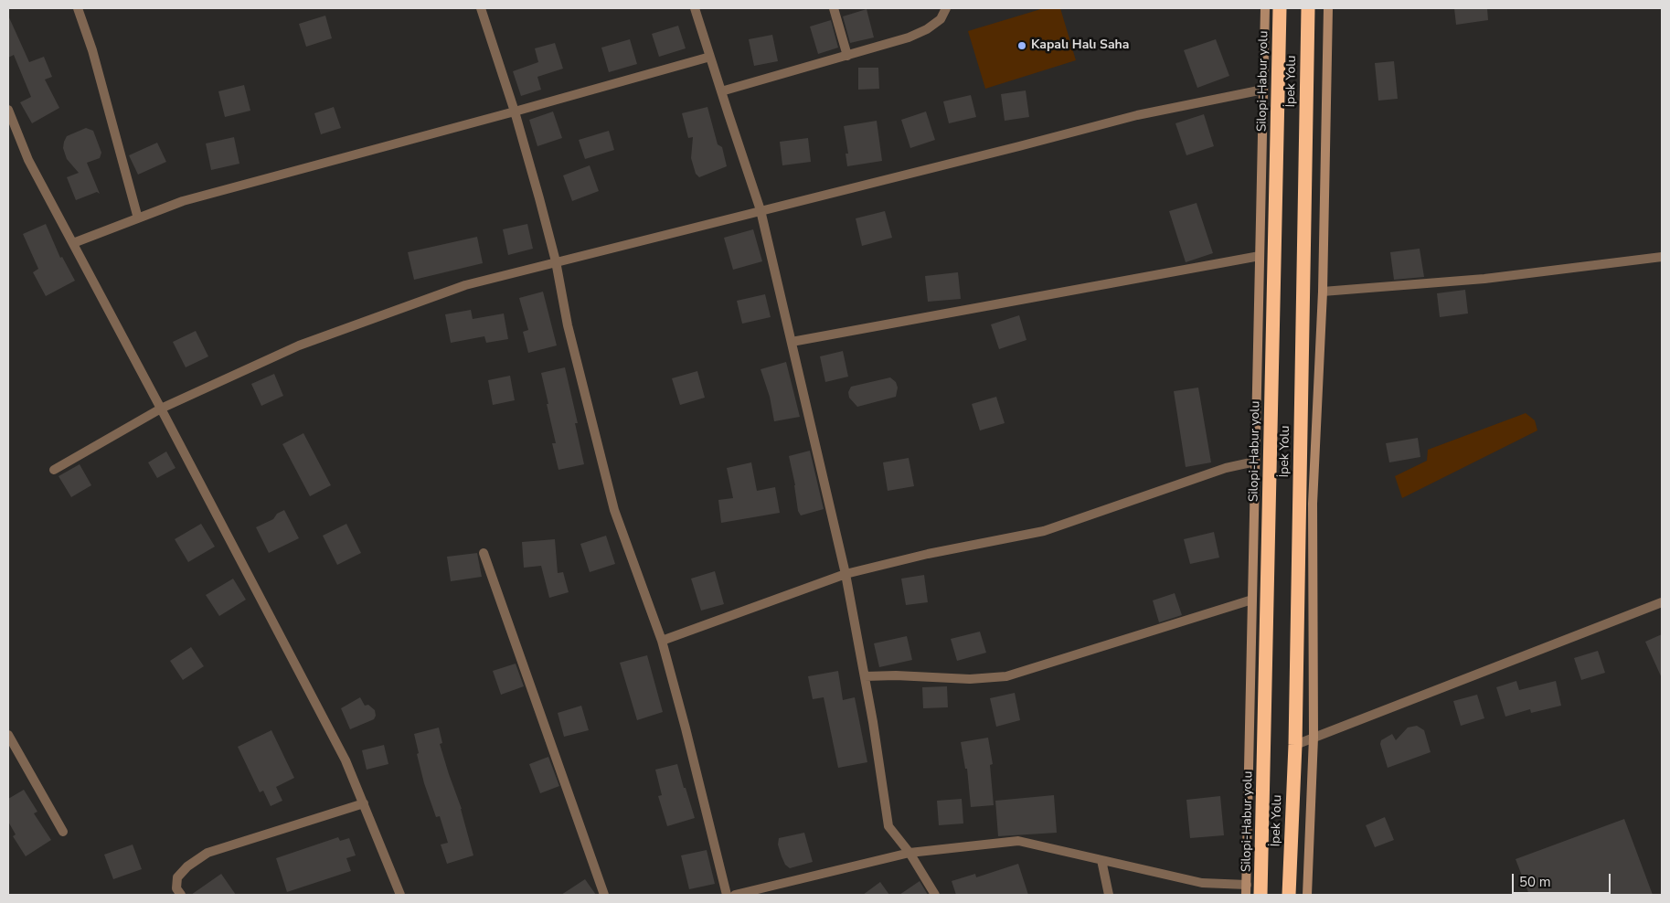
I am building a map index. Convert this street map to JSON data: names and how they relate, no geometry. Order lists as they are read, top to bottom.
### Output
{
  "streets": {
    "highway": ["Silopi-Habur yolu", "İpek Yolu"]
  },
  "places": ["Kapalı Halı Saha"],
  "scale_bar": "50 m"
}
